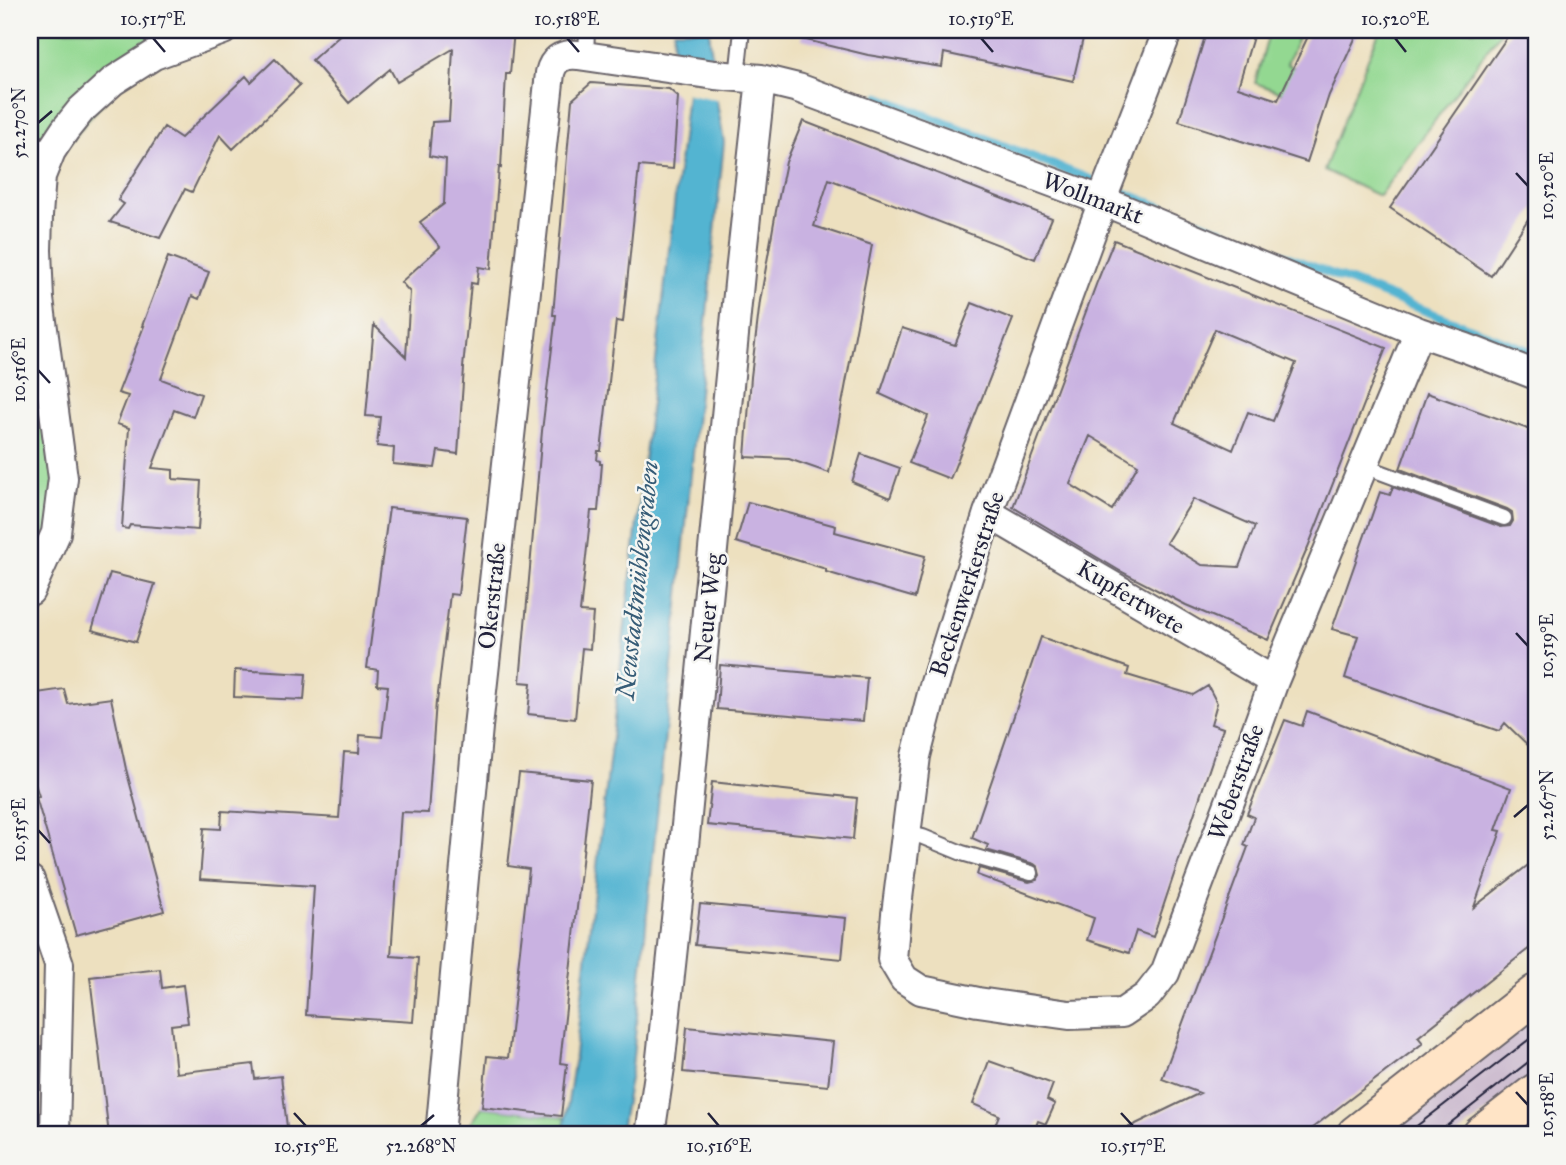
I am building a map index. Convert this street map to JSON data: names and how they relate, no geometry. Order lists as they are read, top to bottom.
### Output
{
  "streets": {
    "street": [
      "Wollmarkt",
      "Beckenwerkerstraße",
      "Okerstraße",
      "Kupfertwete",
      "Neuer Weg",
      "Weberstraße"
    ]
  },
  "crossings": [
    ["Wollmarkt", "Beckenwerkerstraße"],
    ["Wollmarkt", "Okerstraße"],
    ["Wollmarkt", "Neuer Weg"],
    ["Wollmarkt", "Weberstraße"],
    ["Beckenwerkerstraße", "Kupfertwete"],
    ["Beckenwerkerstraße", "Weberstraße"],
    ["Kupfertwete", "Weberstraße"]
  ],
  "water": ["Neustadtmühlengraben"],
  "coordinates": [
    "10.517°E",
    "10.518°E",
    "10.519°E",
    "10.520°E",
    "52.270°N",
    "10.516°E",
    "52.267°N",
    "10.515°E",
    "52.268°N"
  ]
}
